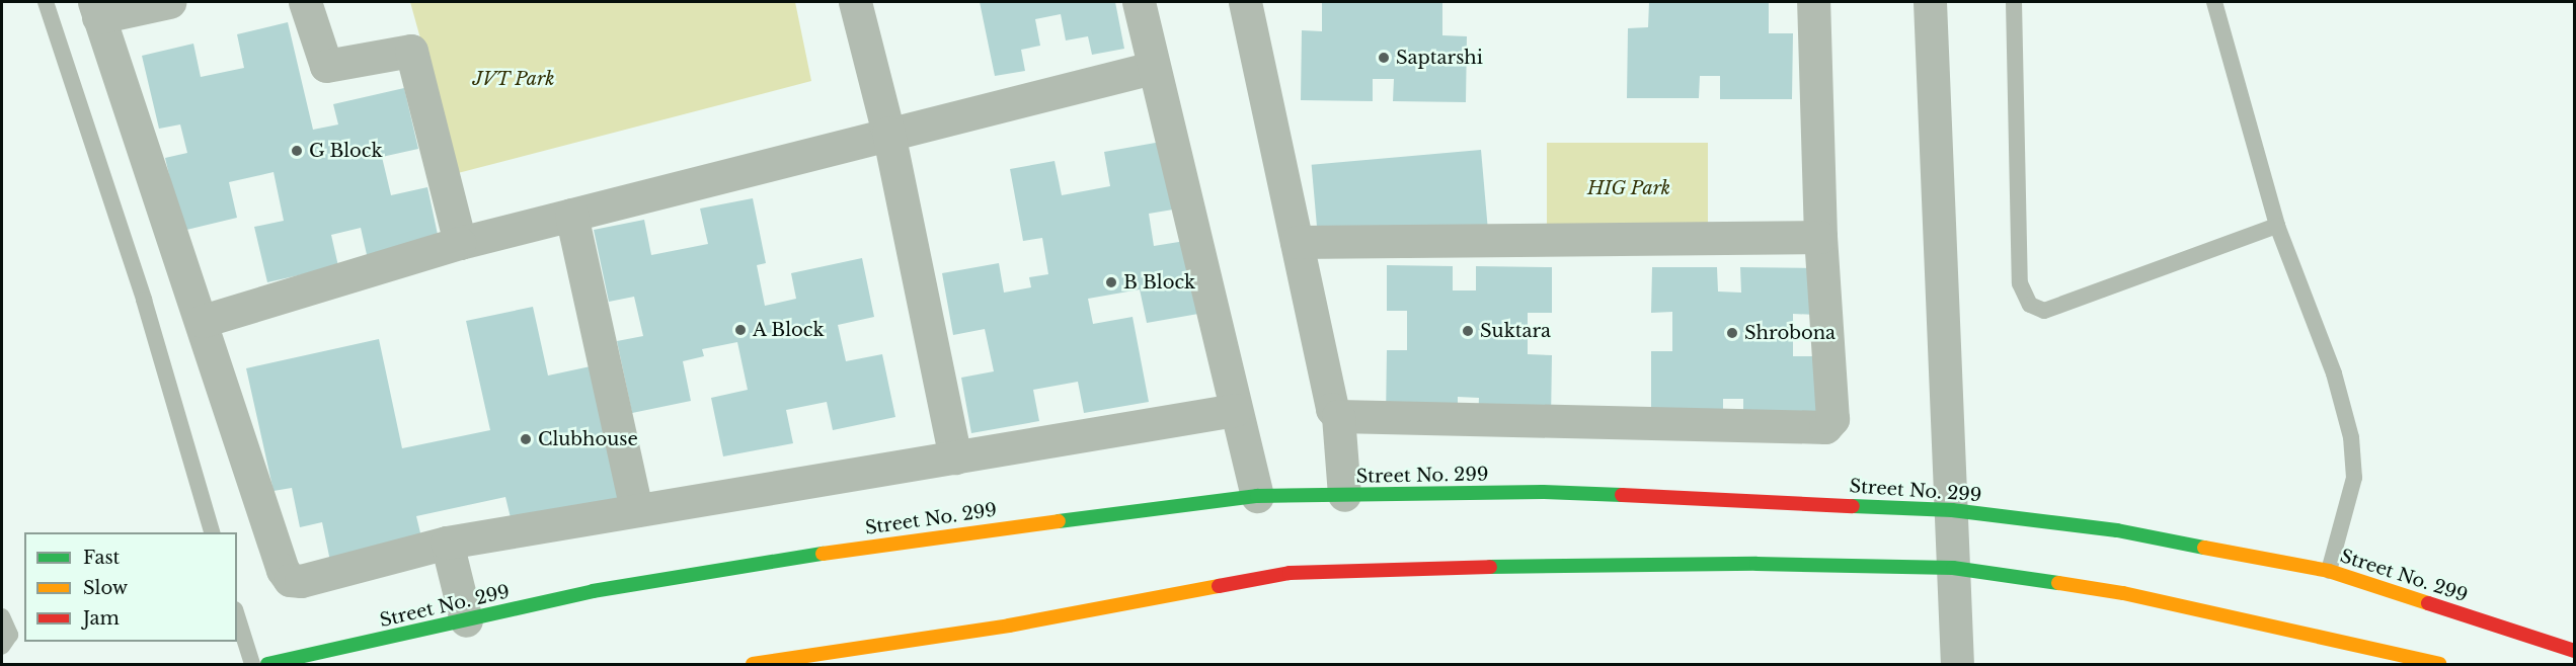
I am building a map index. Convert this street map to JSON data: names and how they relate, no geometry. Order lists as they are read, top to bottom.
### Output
{
  "streets": {
    "street": ["Street No. 299"]
  },
  "parks": ["JVT Park", "HIG Park"],
  "places": [
    "Saptarshi",
    "G Block",
    "B Block",
    "A Block",
    "Suktara",
    "Shrobona",
    "Clubhouse"
  ],
  "legend": ["Fast", "Slow", "Jam"]
}
